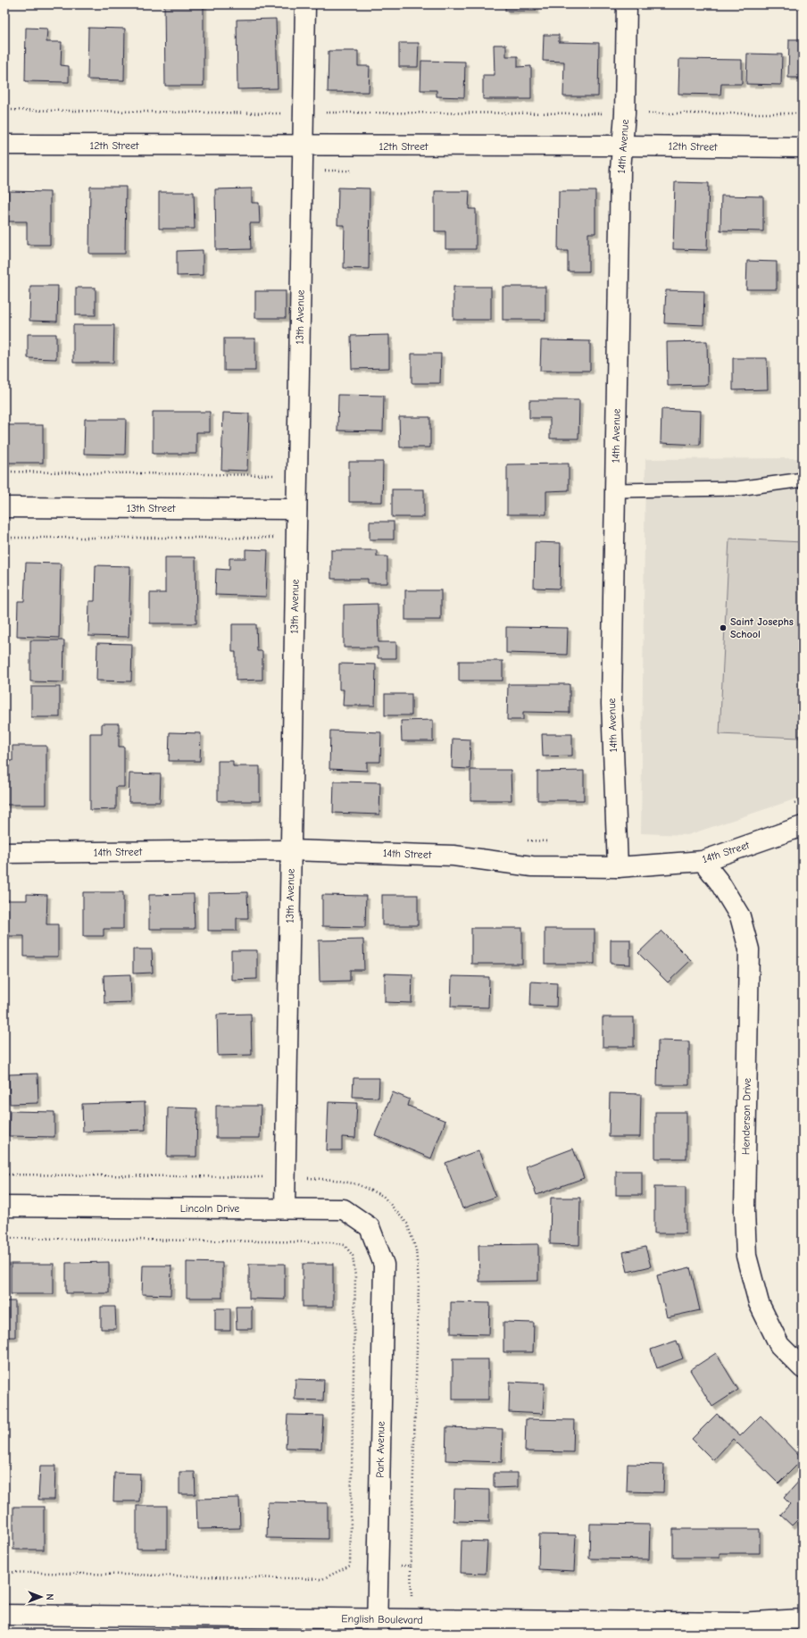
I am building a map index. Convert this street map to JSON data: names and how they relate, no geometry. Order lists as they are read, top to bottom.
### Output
{
  "streets": {
    "street": [
      "12th Street",
      "14th Avenue",
      "13th Avenue",
      "13th Street",
      "14th Street",
      "Henderson Drive",
      "Lincoln Drive",
      "Park Avenue",
      "English Boulevard"
    ]
  },
  "crossings": [
    ["12th Street", "14th Avenue"],
    ["12th Street", "13th Avenue"],
    ["14th Avenue", "14th Street"],
    ["13th Avenue", "13th Street"],
    ["13th Avenue", "14th Street"],
    ["13th Avenue", "Lincoln Drive"],
    ["14th Street", "Henderson Drive"],
    ["Lincoln Drive", "Park Avenue"],
    ["Park Avenue", "English Boulevard"]
  ],
  "places": ["Saint Josephs School"],
  "north": "right"
}
